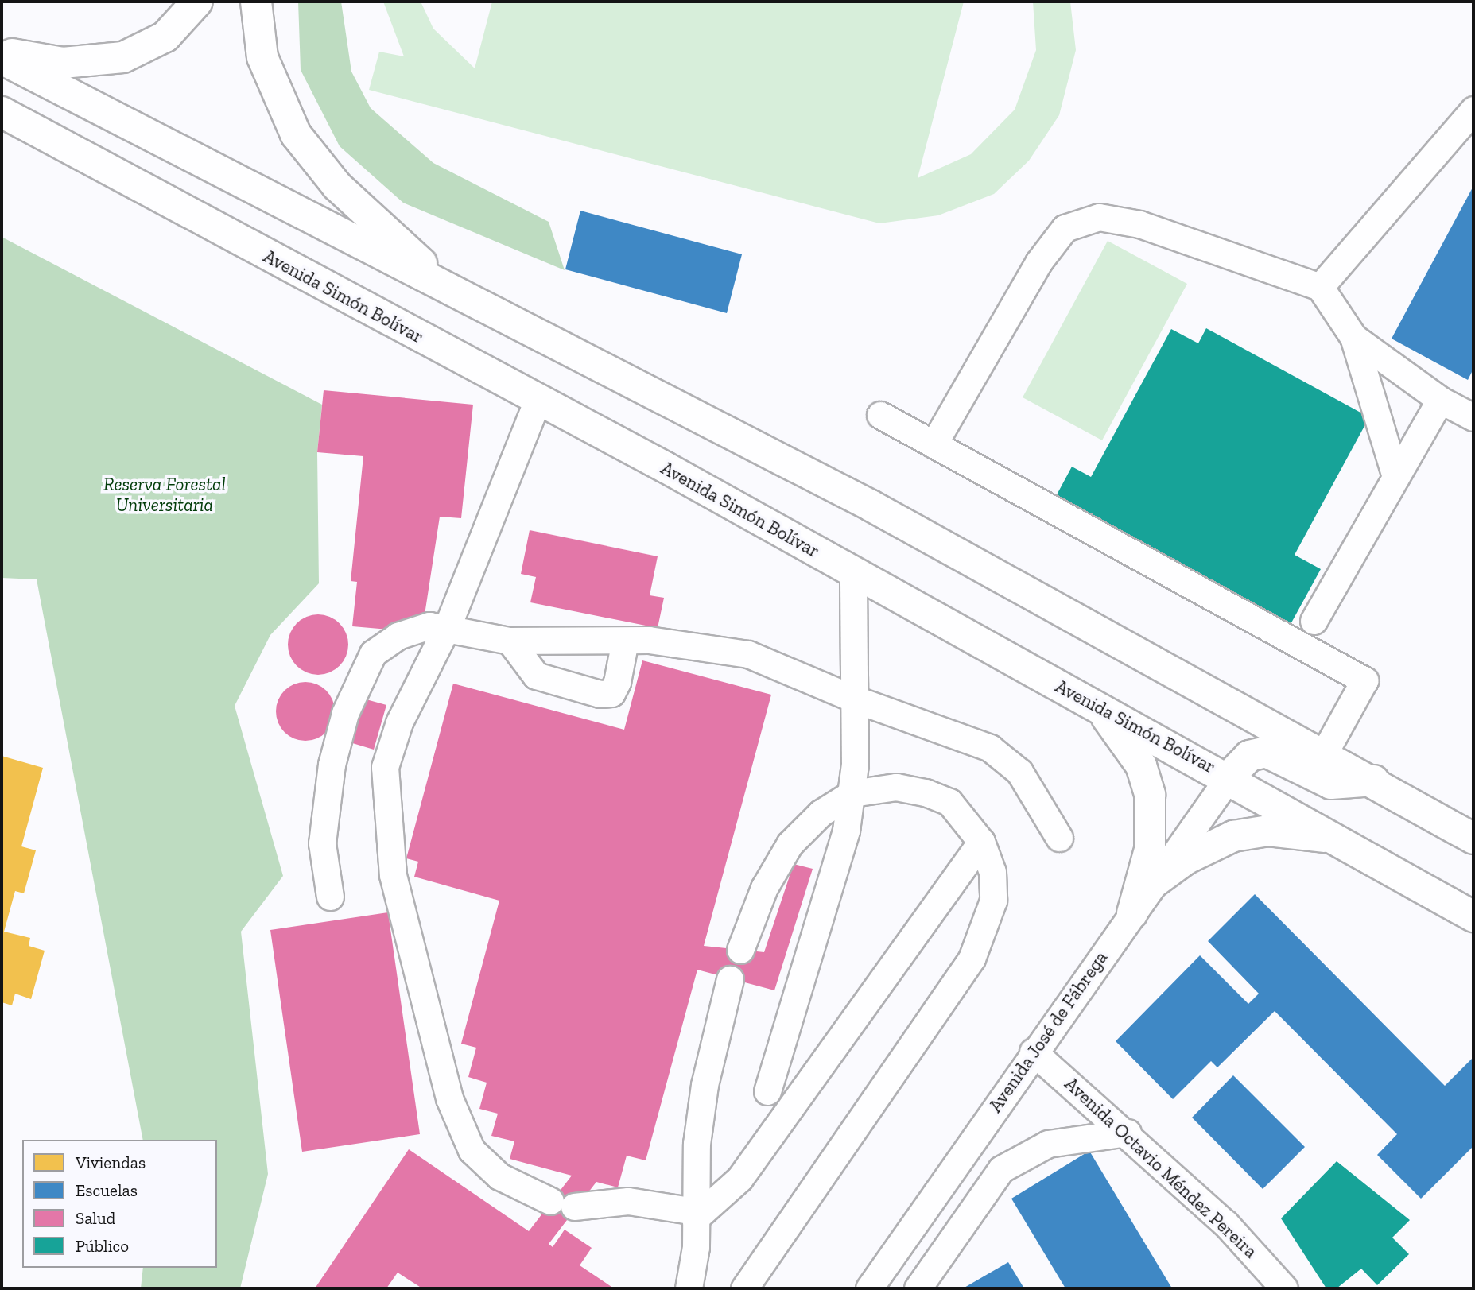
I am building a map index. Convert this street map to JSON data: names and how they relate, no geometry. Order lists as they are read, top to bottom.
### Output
{
  "streets": {
    "main road": ["Avenida Simón Bolívar"],
    "street": ["Avenida José de Fábrega", "Avenida Octavio Méndez Pereira"]
  },
  "crossings": [
    ["Avenida Simón Bolívar", "Avenida José de Fábrega"],
    ["Avenida José de Fábrega", "Avenida Octavio Méndez Pereira"]
  ],
  "parks": ["Reserva Forestal Universitaria"],
  "legend": [
    "Viviendas",
    "Escuelas",
    "Salud",
    "Público"
  ]
}
